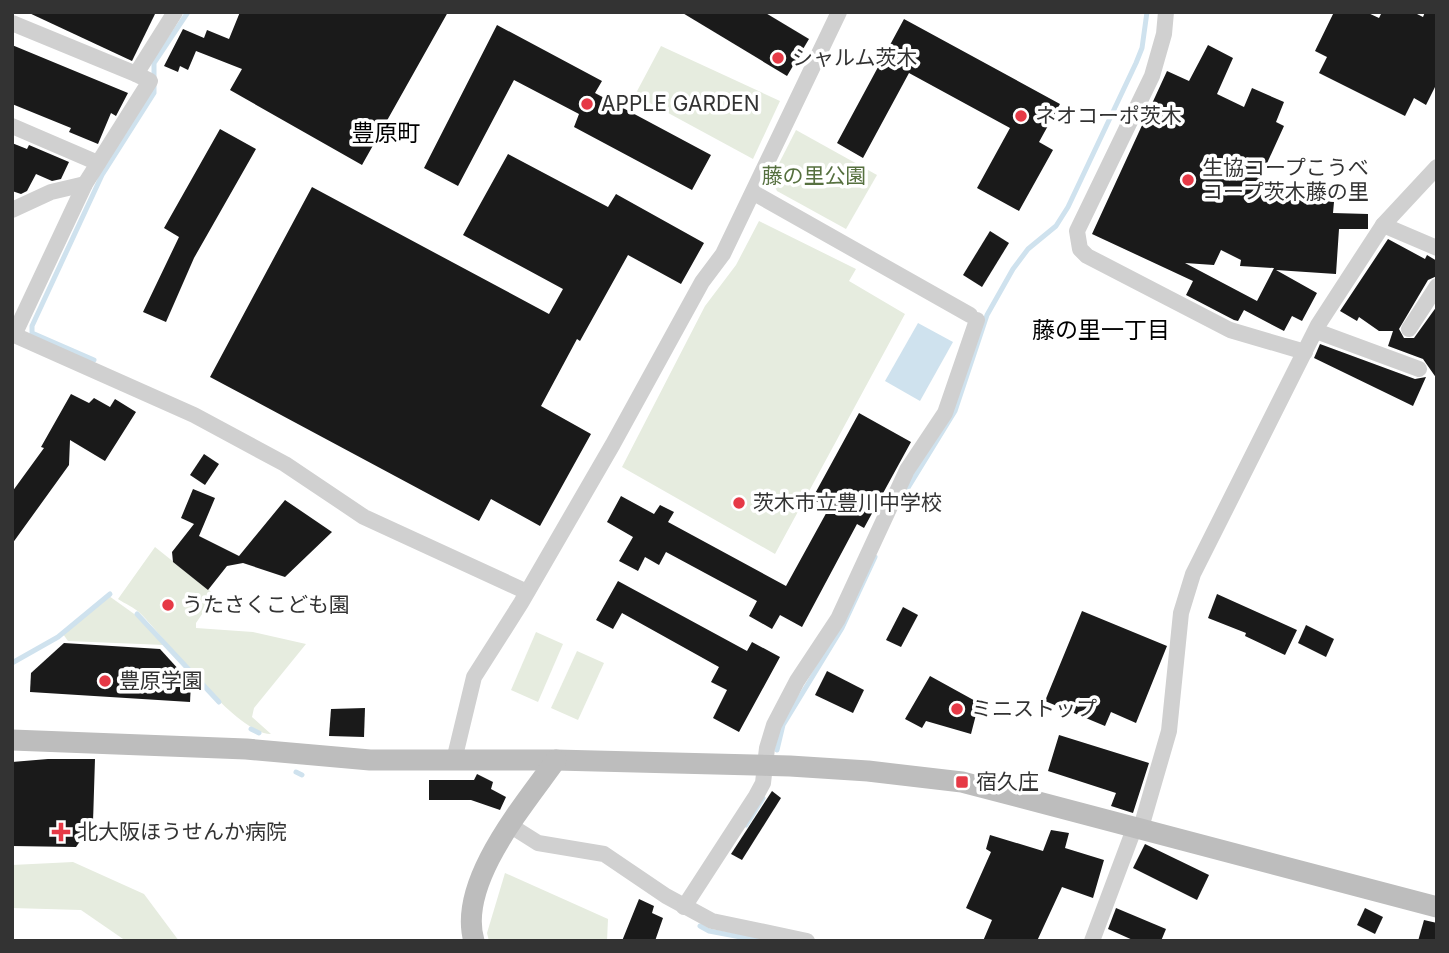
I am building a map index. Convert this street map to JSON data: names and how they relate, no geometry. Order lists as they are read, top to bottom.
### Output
{
  "districts": ["豊原町", "藤の里一丁目"],
  "parks": ["藤の里公園"],
  "places": {
    "other": [
      "シャルム茨木",
      "APPLE GARDEN",
      "ネオコーポ茨木",
      "生協コープこうべ コープ茨木藤の里",
      "茨木市立豊川中学校",
      "うたさくこども園",
      "豊原学園",
      "ミニストップ"
    ],
    "transit": ["宿久庄"],
    "health": ["北大阪ほうせんか病院"]
  }
}
